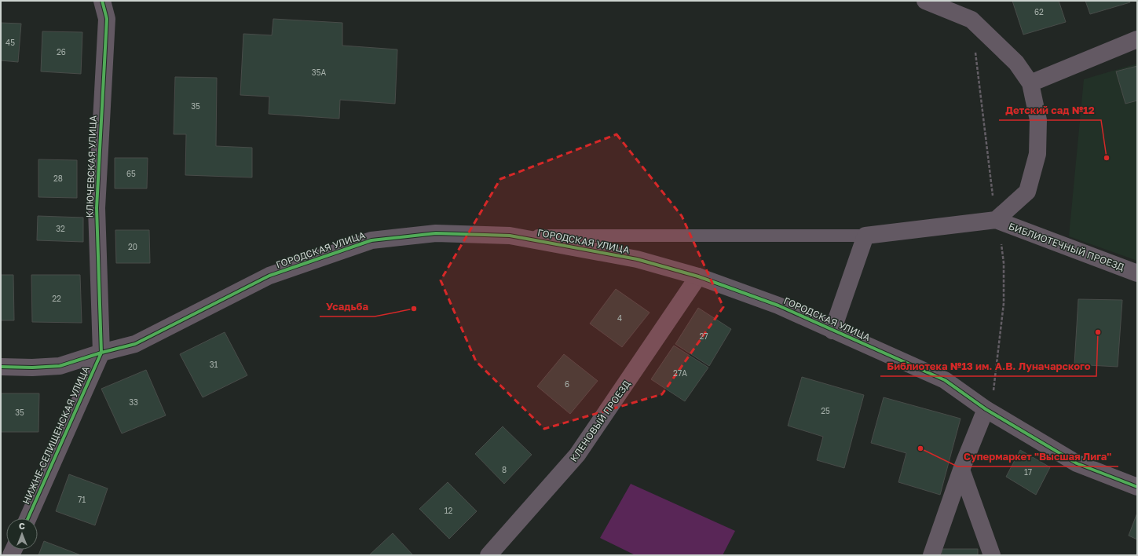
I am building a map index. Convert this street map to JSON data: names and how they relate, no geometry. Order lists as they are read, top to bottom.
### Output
{
  "streets": {
    "street": [
      "КЛЮЧЕВСКАЯ УЛИЦА",
      "ГОРОДСКАЯ УЛИЦА",
      "БИБЛИОТЕЧНЫЙ ПРОЕЗД",
      "КЛЕНОВЫЙ ПРОЕЗД",
      "НИЖНЕ-СЕЛИЩЕНСКАЯ УЛИЦА"
    ]
  },
  "crossings": [
    ["КЛЮЧЕВСКАЯ УЛИЦА", "ГОРОДСКАЯ УЛИЦА"],
    ["КЛЮЧЕВСКАЯ УЛИЦА", "НИЖНЕ-СЕЛИЩЕНСКАЯ УЛИЦА"],
    ["ГОРОДСКАЯ УЛИЦА", "КЛЕНОВЫЙ ПРОЕЗД"],
    ["ГОРОДСКАЯ УЛИЦА", "НИЖНЕ-СЕЛИЩЕНСКАЯ УЛИЦА"]
  ],
  "places": [
    "Детский сад №12",
    "Усадьба",
    "Библиотека №13 им. А.В. Луначарского",
    "Супермаркет \"Высшая Лига\""
  ],
  "house_numbers": [
    "62",
    "45",
    "26",
    "35А",
    "35",
    "65",
    "28",
    "32",
    "20",
    "22",
    "4",
    "27",
    "31",
    "27А",
    "6",
    "33",
    "25",
    "35",
    "8",
    "17",
    "71",
    "12"
  ],
  "north": "top"
}
